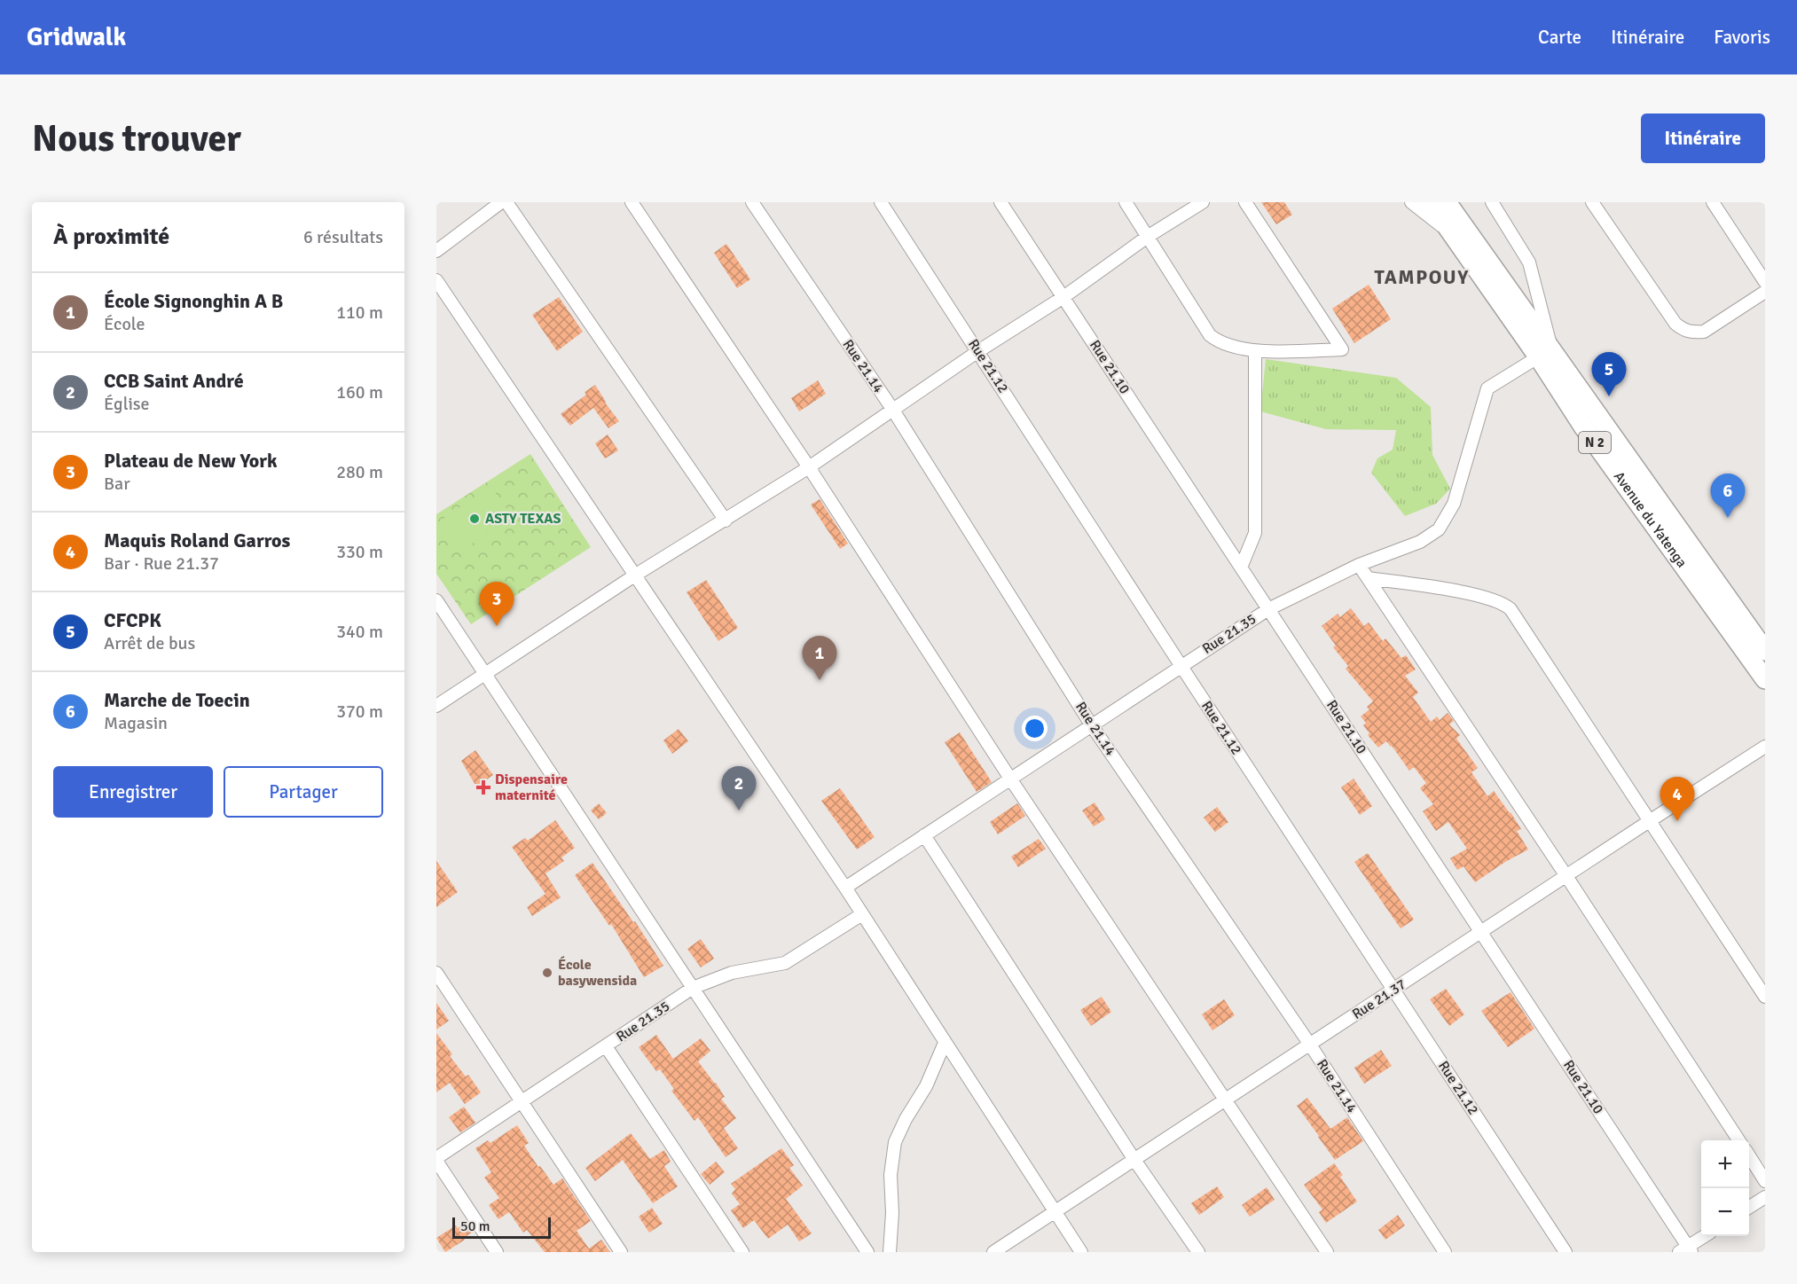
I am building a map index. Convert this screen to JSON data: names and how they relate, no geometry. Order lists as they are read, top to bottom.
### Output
{
  "streets": {
    "main road": ["N 2", "Avenue du Yatenga"],
    "street": [
      "Rue 21.14",
      "Rue 21.12",
      "Rue 21.10",
      "Rue 21.35",
      "Rue 21.37"
    ]
  },
  "crossings": [
    ["Rue 21.14", "Rue 21.35"],
    ["Rue 21.14", "Rue 21.37"],
    ["Rue 21.12", "Rue 21.35"],
    ["Rue 21.12", "Rue 21.37"],
    ["Rue 21.10", "Rue 21.35"],
    ["Rue 21.10", "Rue 21.37"],
    ["Avenue du Yatenga", "Rue 21.35"]
  ],
  "districts": ["TAMPOUY"],
  "places": {
    "other": ["ASTY TEXAS", "École basywensida"],
    "health": ["Dispensaire maternité"]
  },
  "scale_bar": "50 m",
  "page": {
    "header": "Gridwalk",
    "nav": ["Carte", "Itinéraire", "Favoris"],
    "buttons": [
      "Itinéraire",
      ["Enregistrer", "Partager"]
    ],
    "title": "Nous trouver",
    "heading": ["À proximité", "6 résultats"],
    "list": [
      {
        "mark": "1",
        "name": "École Signonghin A B",
        "note": "École",
        "value": "110 m"
      },
      {
        "mark": "2",
        "name": "CCB Saint André",
        "note": "Église",
        "value": "160 m"
      },
      {
        "mark": "3",
        "name": "Plateau de New York",
        "note": "Bar",
        "value": "280 m"
      },
      {
        "mark": "4",
        "name": "Maquis Roland Garros",
        "note": "Bar · Rue 21.37",
        "value": "330 m"
      },
      {
        "mark": "5",
        "name": "CFCPK",
        "note": "Arrêt de bus",
        "value": "340 m"
      },
      {
        "mark": "6",
        "name": "Marche de Toecin",
        "note": "Magasin",
        "value": "370 m"
      }
    ],
    "pins": [
      "5",
      "6",
      "3",
      "1",
      "2",
      "4"
    ],
    "map_buttons": ["+", "−"],
    "scale": "50 m"
  }
}
